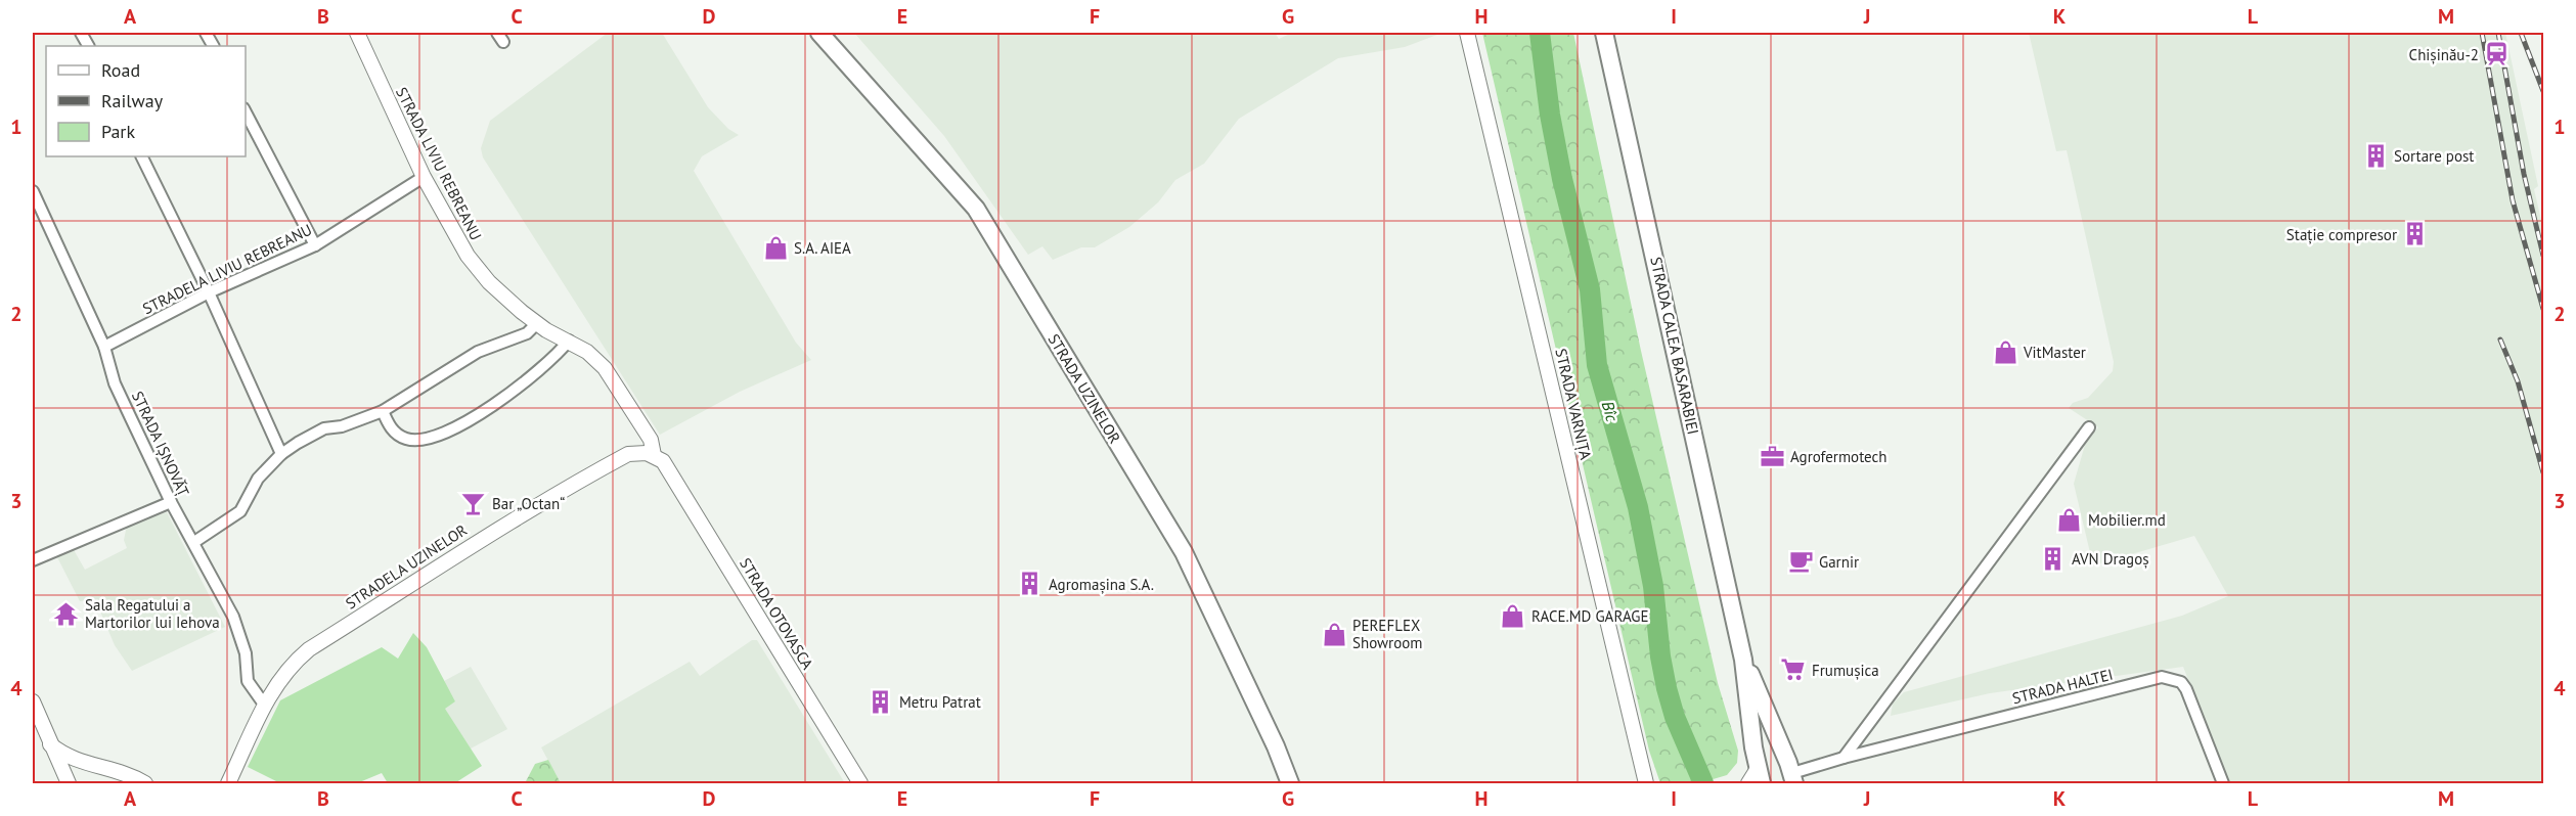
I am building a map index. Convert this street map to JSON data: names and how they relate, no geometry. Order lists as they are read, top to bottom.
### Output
{
  "streets": {
    "main road": ["STRADA CALEA BASARABIEI", "STRADA UZINELOR"],
    "street": [
      "STRADA LIVIU REBREANU",
      "STRADELA LIVIU REBREANU",
      "STRADA VARNIȚA",
      "STRADA IȘNOVĂȚ",
      "STRADELA UZINELOR",
      "STRADA OTOVASCA",
      "STRADA HALTEI"
    ]
  },
  "crossings": [
    ["STRADA LIVIU REBREANU", "STRADELA LIVIU REBREANU"],
    ["STRADA LIVIU REBREANU", "STRADELA UZINELOR"],
    ["STRADA LIVIU REBREANU", "STRADA OTOVASCA"],
    ["STRADELA LIVIU REBREANU", "STRADA IȘNOVĂȚ"],
    ["STRADA CALEA BASARABIEI", "STRADA HALTEI"],
    ["STRADA IȘNOVĂȚ", "STRADELA UZINELOR"],
    ["STRADELA UZINELOR", "STRADA OTOVASCA"]
  ],
  "water": ["Bîc"],
  "places": {
    "station": ["Chișinău-2"],
    "building": [
      "Sortare post",
      "Stație compresor",
      "AVN Dragoș",
      "Agromașina S.A.",
      "Metru Patrat"
    ],
    "shop": [
      "S.A. AIEA",
      "VitMaster",
      "Mobilier.md",
      "RACE.MD GARAGE",
      "PEREFLEX Showroom"
    ],
    "office": ["Agrofermotech"],
    "bar": ["Bar „Octan“"],
    "cafe": ["Garnir"],
    "temple": ["Sala Regatului a Martorilor lui Iehova"],
    "supermarket": ["Frumușica"]
  },
  "legend": ["Road", "Railway", "Park"],
  "grid": {
    "columns": [
      "A",
      "B",
      "C",
      "D",
      "E",
      "F",
      "G",
      "H",
      "I",
      "J",
      "K",
      "L",
      "M"
    ],
    "rows": [
      "1",
      "2",
      "3",
      "4"
    ]
  }
}
